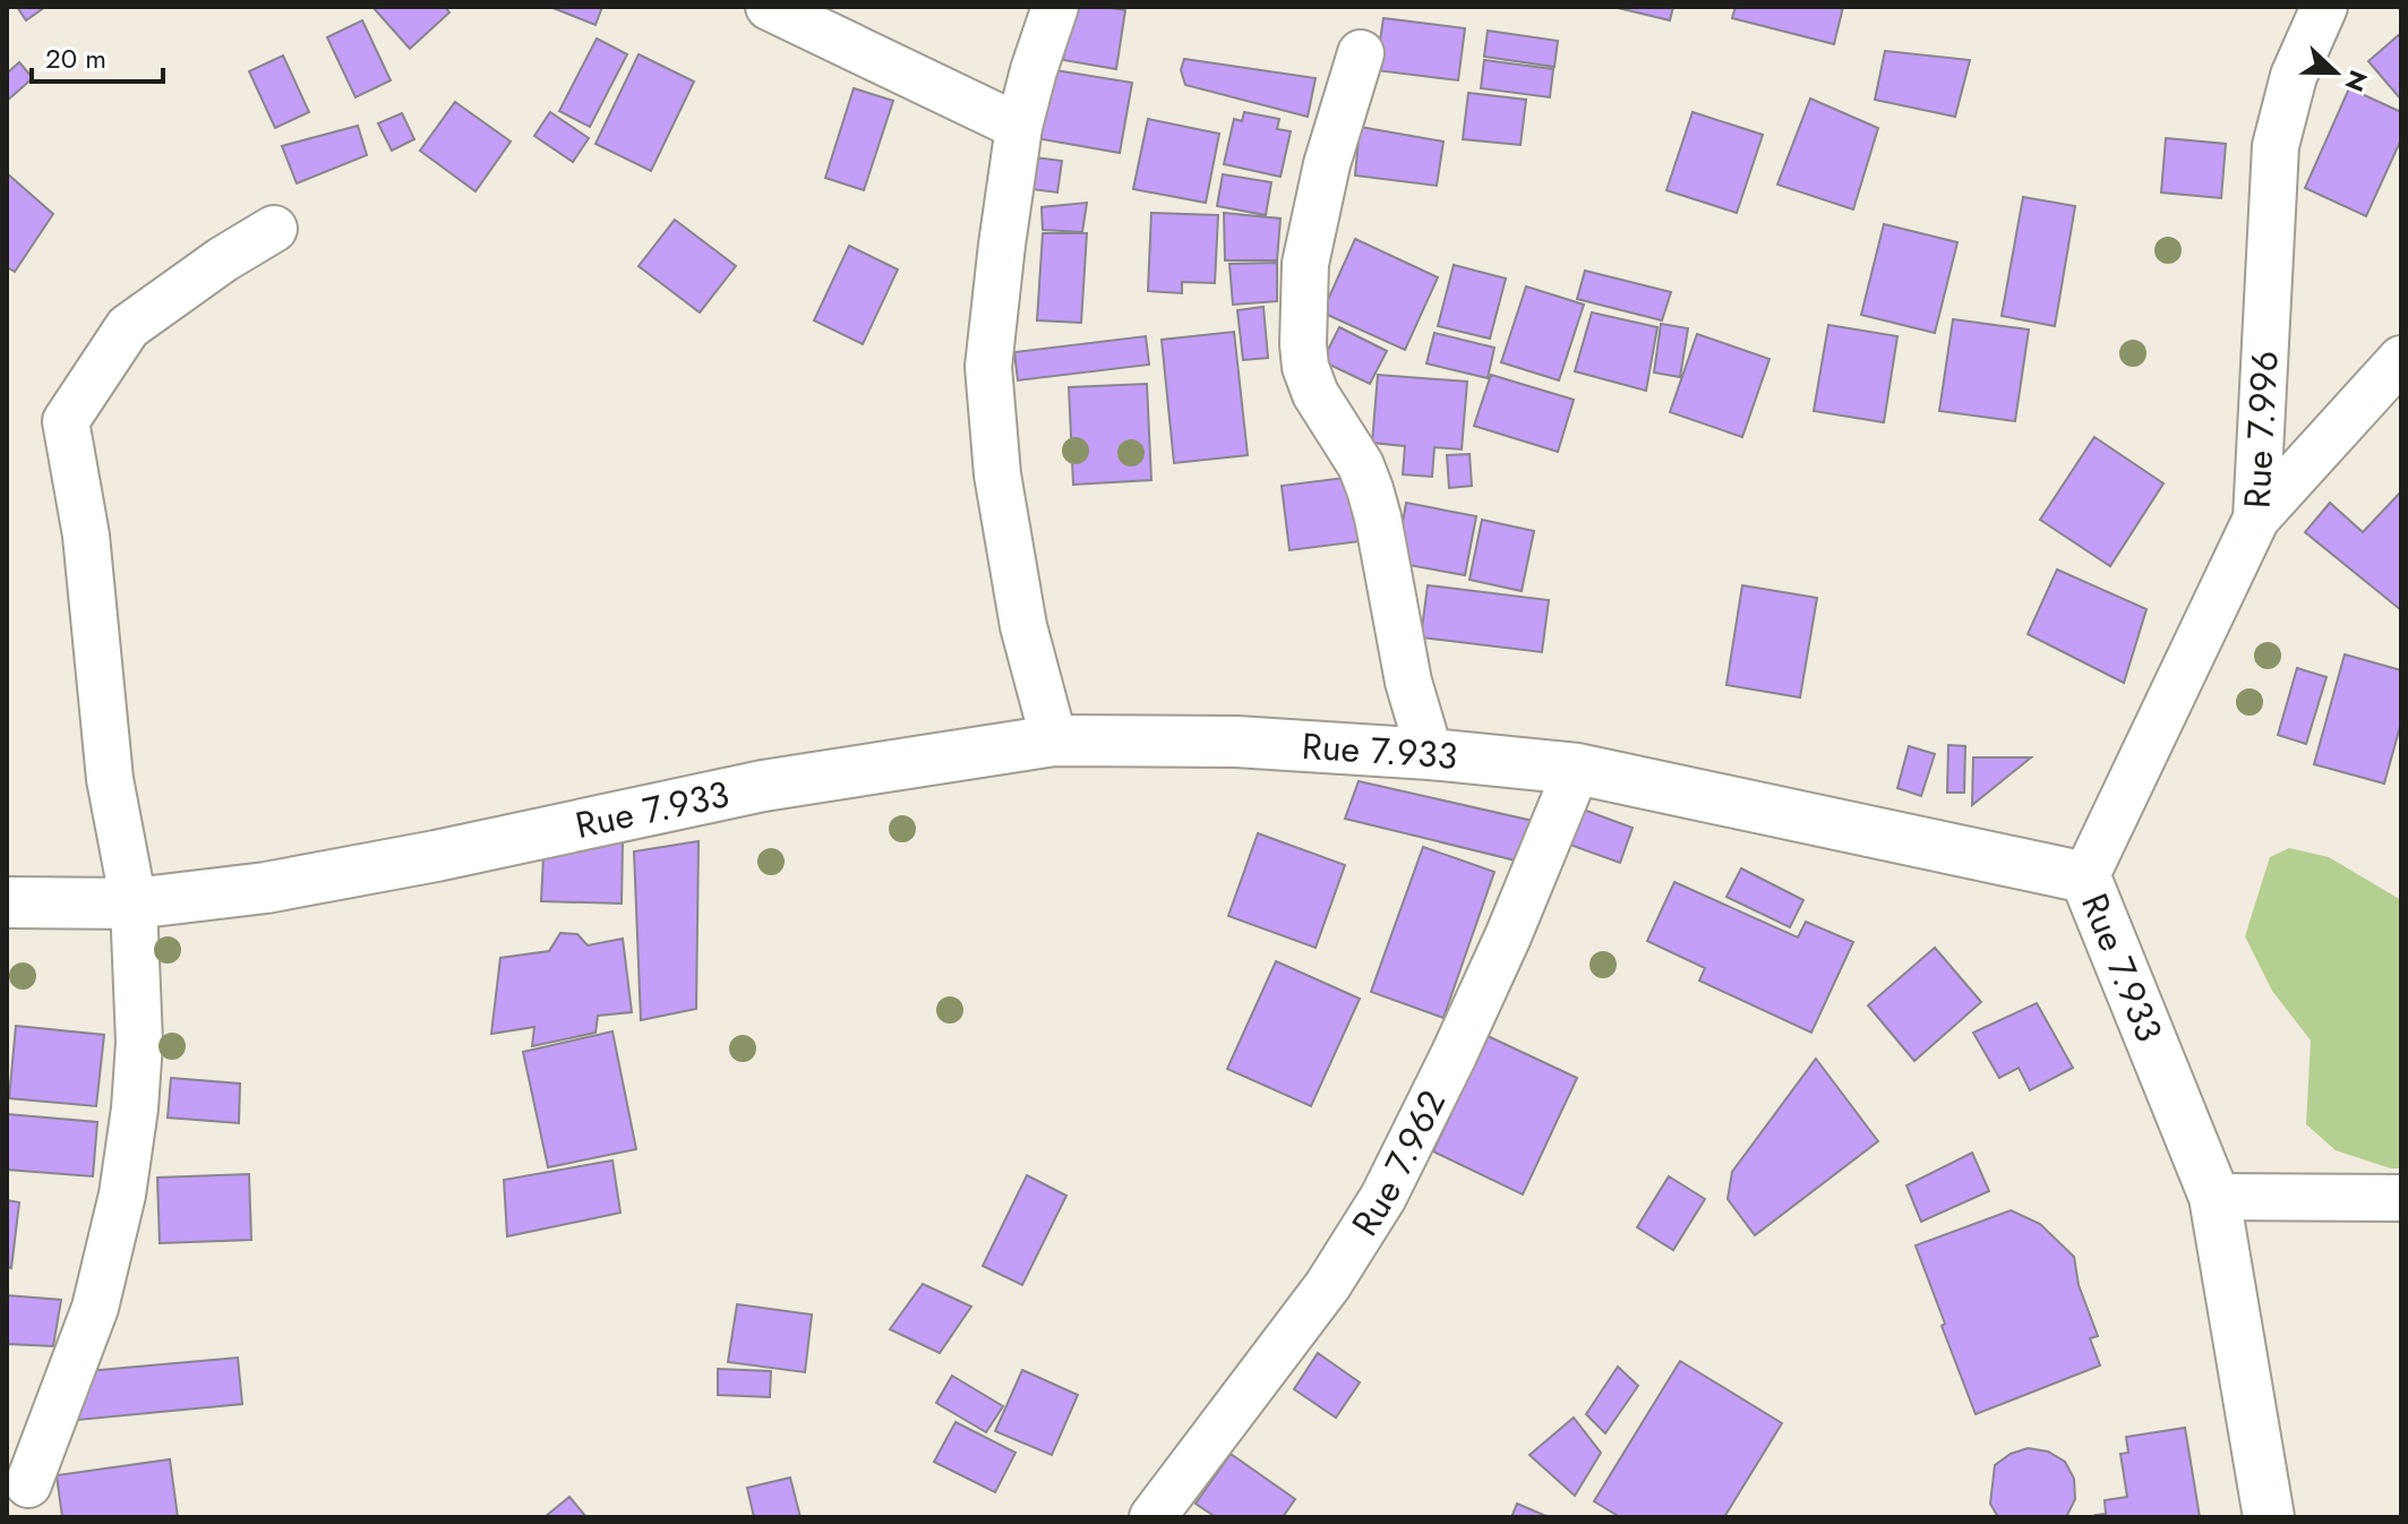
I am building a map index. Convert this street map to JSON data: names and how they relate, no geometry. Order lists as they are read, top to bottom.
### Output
{
  "streets": {
    "street": ["Rue 7.996", "Rue 7.933", "Rue 7.962"]
  },
  "crossings": [
    ["Rue 7.996", "Rue 7.933"],
    ["Rue 7.933", "Rue 7.962"]
  ],
  "scale_bar": "20 m",
  "north": "right"
}
